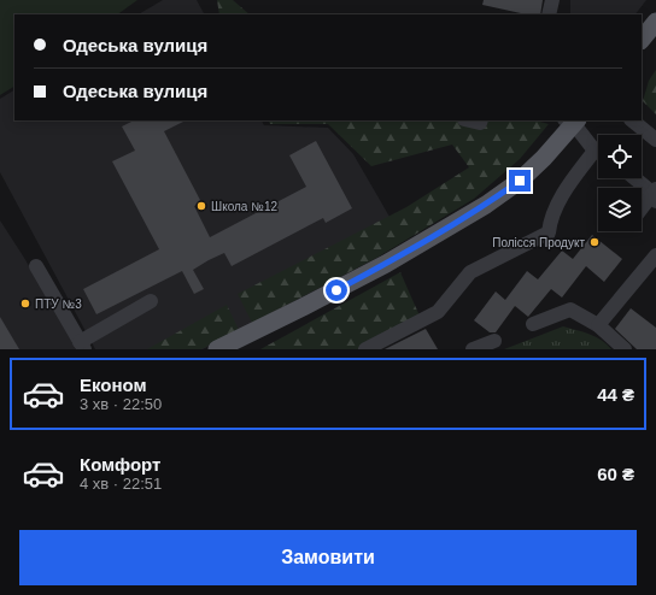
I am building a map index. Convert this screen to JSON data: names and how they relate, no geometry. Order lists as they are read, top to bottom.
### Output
{
  "places": ["Школа №12", "Полісся Продукт", "ПТУ №3"],
  "page": {
    "banner": ["Одеська вулиця", "Одеська вулиця"],
    "list": [
      {
        "name": "Економ",
        "note": "3 хв · 22:50",
        "value": "44 ₴"
      },
      {
        "name": "Комфорт",
        "note": "4 хв · 22:51",
        "value": "60 ₴"
      }
    ],
    "buttons": "Замовити"
  }
}
